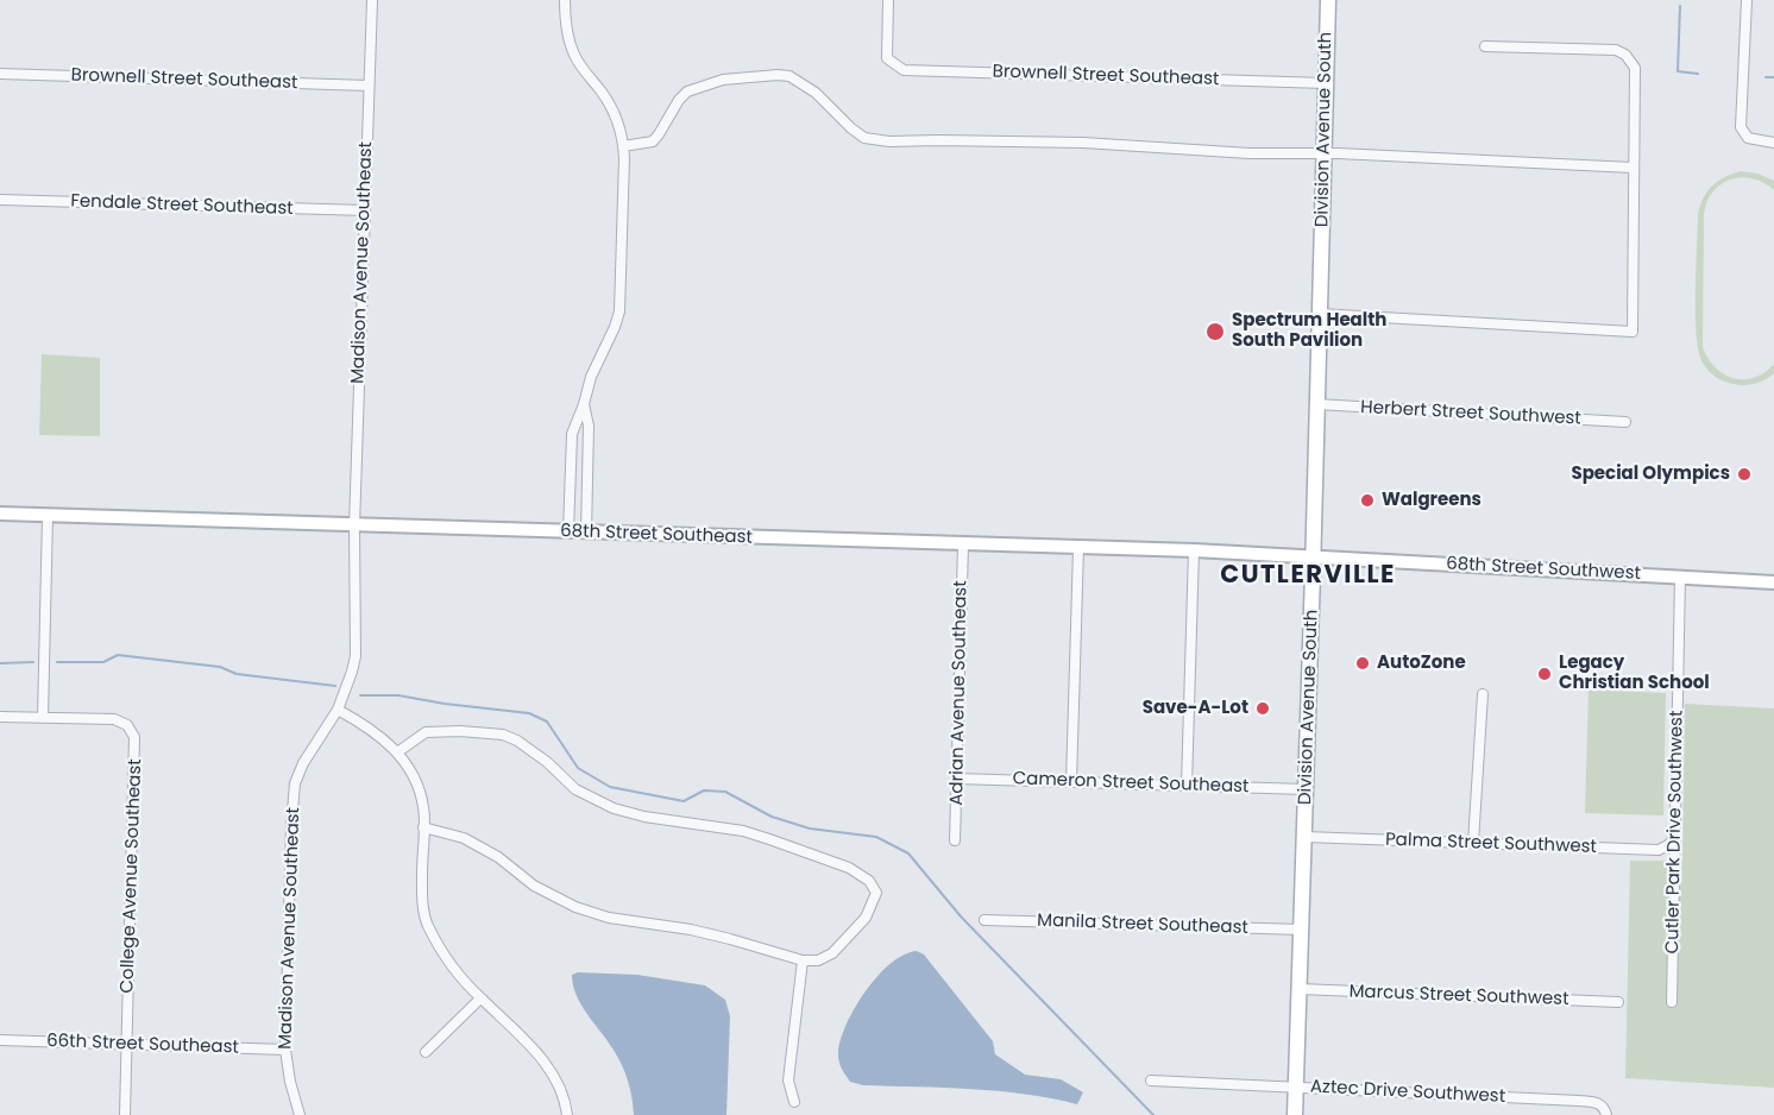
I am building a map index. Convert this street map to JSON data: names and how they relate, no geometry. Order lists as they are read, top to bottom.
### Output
{
  "streets": {
    "main road": ["Division Avenue South", "68th Street Southeast", "68th Street Southwest"],
    "street": [
      "Brownell Street Southeast",
      "Fendale Street Southeast",
      "Madison Avenue Southeast",
      "Herbert Street Southwest",
      "Adrian Avenue Southeast",
      "Cameron Street Southeast",
      "Cutler Park Drive Southwest",
      "Palma Street Southwest",
      "College Avenue Southeast",
      "Manila Street Southeast",
      "Marcus Street Southwest",
      "66th Street Southeast",
      "Aztec Drive Southwest"
    ]
  },
  "crossings": [
    ["Brownell Street Southeast", "Division Avenue South"],
    ["Brownell Street Southeast", "Madison Avenue Southeast"],
    ["Division Avenue South", "Herbert Street Southwest"],
    ["Division Avenue South", "68th Street Southeast"],
    ["Division Avenue South", "68th Street Southwest"],
    ["Division Avenue South", "Cameron Street Southeast"],
    ["Division Avenue South", "Palma Street Southwest"],
    ["Division Avenue South", "Manila Street Southeast"],
    ["Division Avenue South", "Marcus Street Southwest"],
    ["Division Avenue South", "Aztec Drive Southwest"],
    ["Fendale Street Southeast", "Madison Avenue Southeast"],
    ["Madison Avenue Southeast", "68th Street Southeast"],
    ["Madison Avenue Southeast", "66th Street Southeast"],
    ["68th Street Southeast", "68th Street Southwest"],
    ["68th Street Southeast", "Adrian Avenue Southeast"],
    ["68th Street Southwest", "Cutler Park Drive Southwest"],
    ["Adrian Avenue Southeast", "Cameron Street Southeast"],
    ["Cutler Park Drive Southwest", "Palma Street Southwest"],
    ["College Avenue Southeast", "66th Street Southeast"]
  ],
  "districts": ["CUTLERVILLE"],
  "places": [
    "Spectrum Health South Pavilion",
    "Special Olympics",
    "Walgreens",
    "AutoZone",
    "Legacy Christian School",
    "Save-A-Lot"
  ]
}
